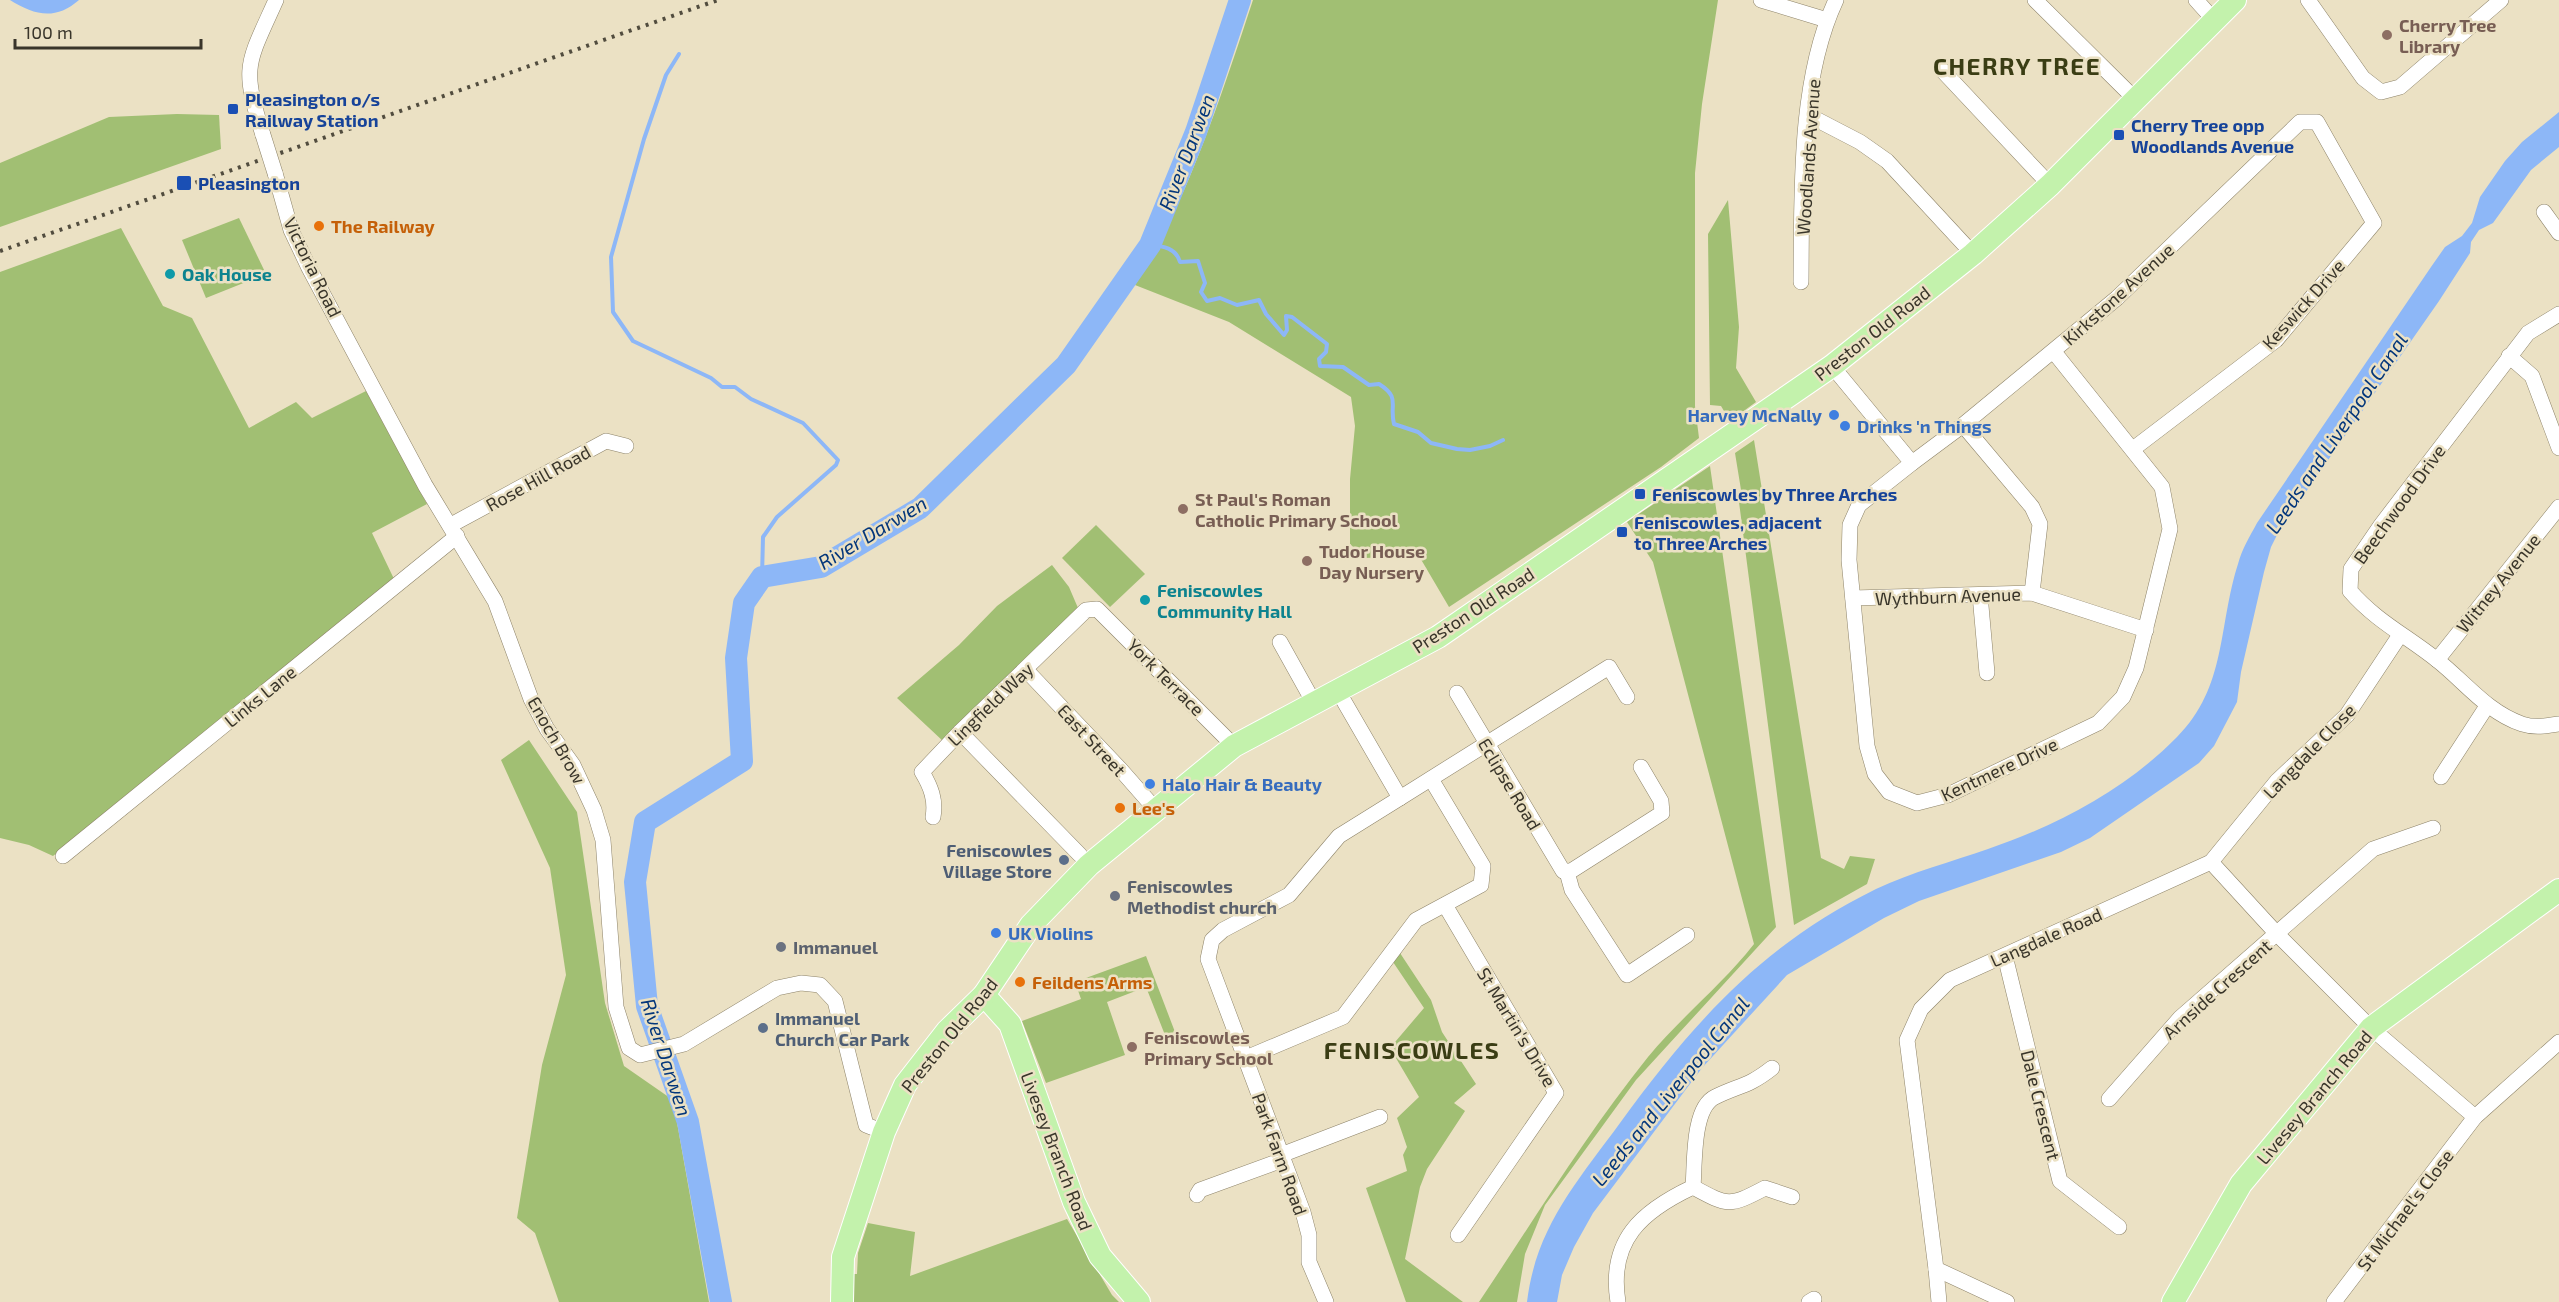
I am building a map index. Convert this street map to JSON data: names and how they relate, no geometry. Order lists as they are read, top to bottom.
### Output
{
  "streets": {
    "main road": ["Preston Old Road", "Livesey Branch Road"],
    "street": [
      "Woodlands Avenue",
      "Victoria Road",
      "Kirkstone Avenue",
      "Keswick Drive",
      "Rose Hill Road",
      "Beechwood Drive",
      "Witney Avenue",
      "Wythburn Avenue",
      "York Terrace",
      "Links Lane",
      "Lingfield Way",
      "Enoch Brow",
      "East Street",
      "Langdale Close",
      "Kentmere Drive",
      "Eclipse Road",
      "Langdale Road",
      "Arnside Crescent",
      "St Martin's Drive",
      "Dale Crescent",
      "Park Farm Road",
      "St Michael's Close"
    ]
  },
  "crossings": [
    ["Victoria Road", "Enoch Brow"],
    ["Kirkstone Avenue", "Keswick Drive"],
    ["Kirkstone Avenue", "Kentmere Drive"],
    ["Keswick Drive", "Kentmere Drive"],
    ["Preston Old Road", "York Terrace"],
    ["Preston Old Road", "Enoch Brow"],
    ["Preston Old Road", "East Street"],
    ["Preston Old Road", "Livesey Branch Road"],
    ["Rose Hill Road", "Links Lane"],
    ["Rose Hill Road", "Enoch Brow"],
    ["Beechwood Drive", "Witney Avenue"],
    ["Beechwood Drive", "Langdale Close"],
    ["Wythburn Avenue", "Kentmere Drive"],
    ["York Terrace", "Lingfield Way"],
    ["Links Lane", "Enoch Brow"],
    ["Lingfield Way", "East Street"],
    ["Langdale Close", "Langdale Road"],
    ["Eclipse Road", "Park Farm Road"],
    ["Langdale Road", "Dale Crescent"]
  ],
  "districts": ["CHERRY TREE", "FENISCOWLES"],
  "water": ["River Darwen", "Leeds and Liverpool Canal"],
  "places": {
    "other": [
      "Cherry Tree Library",
      "The Railway",
      "Oak House",
      "Harvey McNally",
      "Drinks 'n Things",
      "St Paul's Roman Catholic Primary School",
      "Tudor House Day Nursery",
      "Feniscowles Community Hall",
      "Halo Hair & Beauty",
      "Lee's",
      "Feniscowles Village Store",
      "Feniscowles Methodist church",
      "UK Violins",
      "Immanuel",
      "Feildens Arms",
      "Immanuel Church Car Park",
      "Feniscowles Primary School"
    ],
    "transit": [
      "Pleasington o/s Railway Station",
      "Cherry Tree opp Woodlands Avenue",
      "Pleasington",
      "Feniscowles by Three Arches",
      "Feniscowles, adjacent to Three Arches"
    ]
  },
  "scale_bar": "100 m"
}
